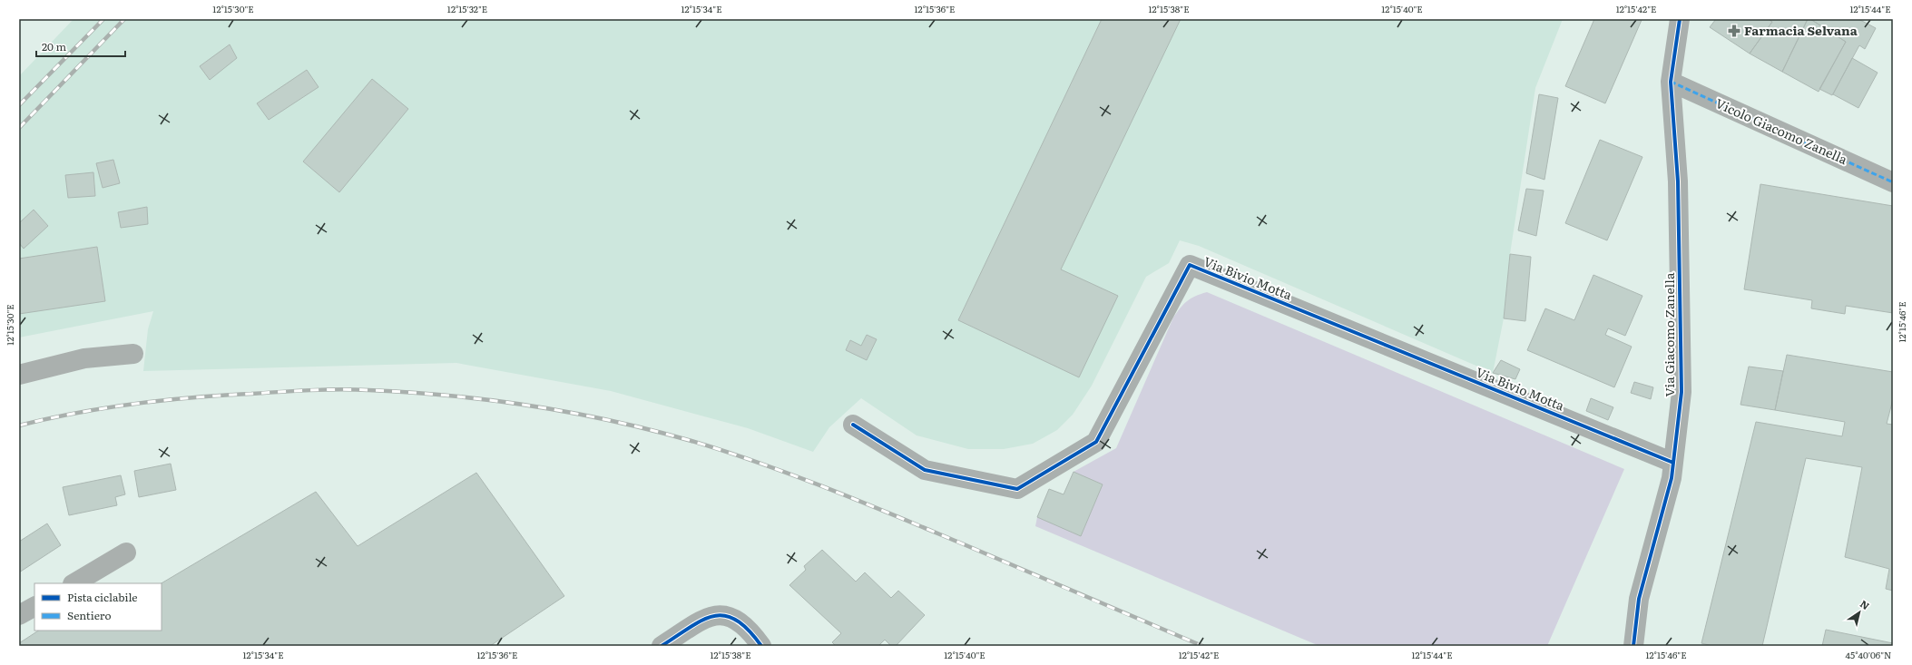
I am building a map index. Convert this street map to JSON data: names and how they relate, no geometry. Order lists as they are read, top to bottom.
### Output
{
  "streets": {
    "street": ["Vicolo Giacomo Zanella", "Via Bivio Motta", "Via Giacomo Zanella"]
  },
  "crossings": [
    ["Vicolo Giacomo Zanella", "Via Giacomo Zanella"],
    ["Via Bivio Motta", "Via Giacomo Zanella"]
  ],
  "places": {
    "pharmacy": ["Farmacia Selvana"]
  },
  "legend": ["Pista ciclabile", "Sentiero"],
  "scale_bar": "20 m",
  "north": "top right",
  "coordinates": [
    "12°15'30\"E",
    "12°15'32\"E",
    "12°15'34\"E",
    "12°15'36\"E",
    "12°15'38\"E",
    "12°15'40\"E",
    "12°15'42\"E",
    "12°15'44\"E",
    "12°15'46\"E",
    "45°40'06\"N"
  ]
}
